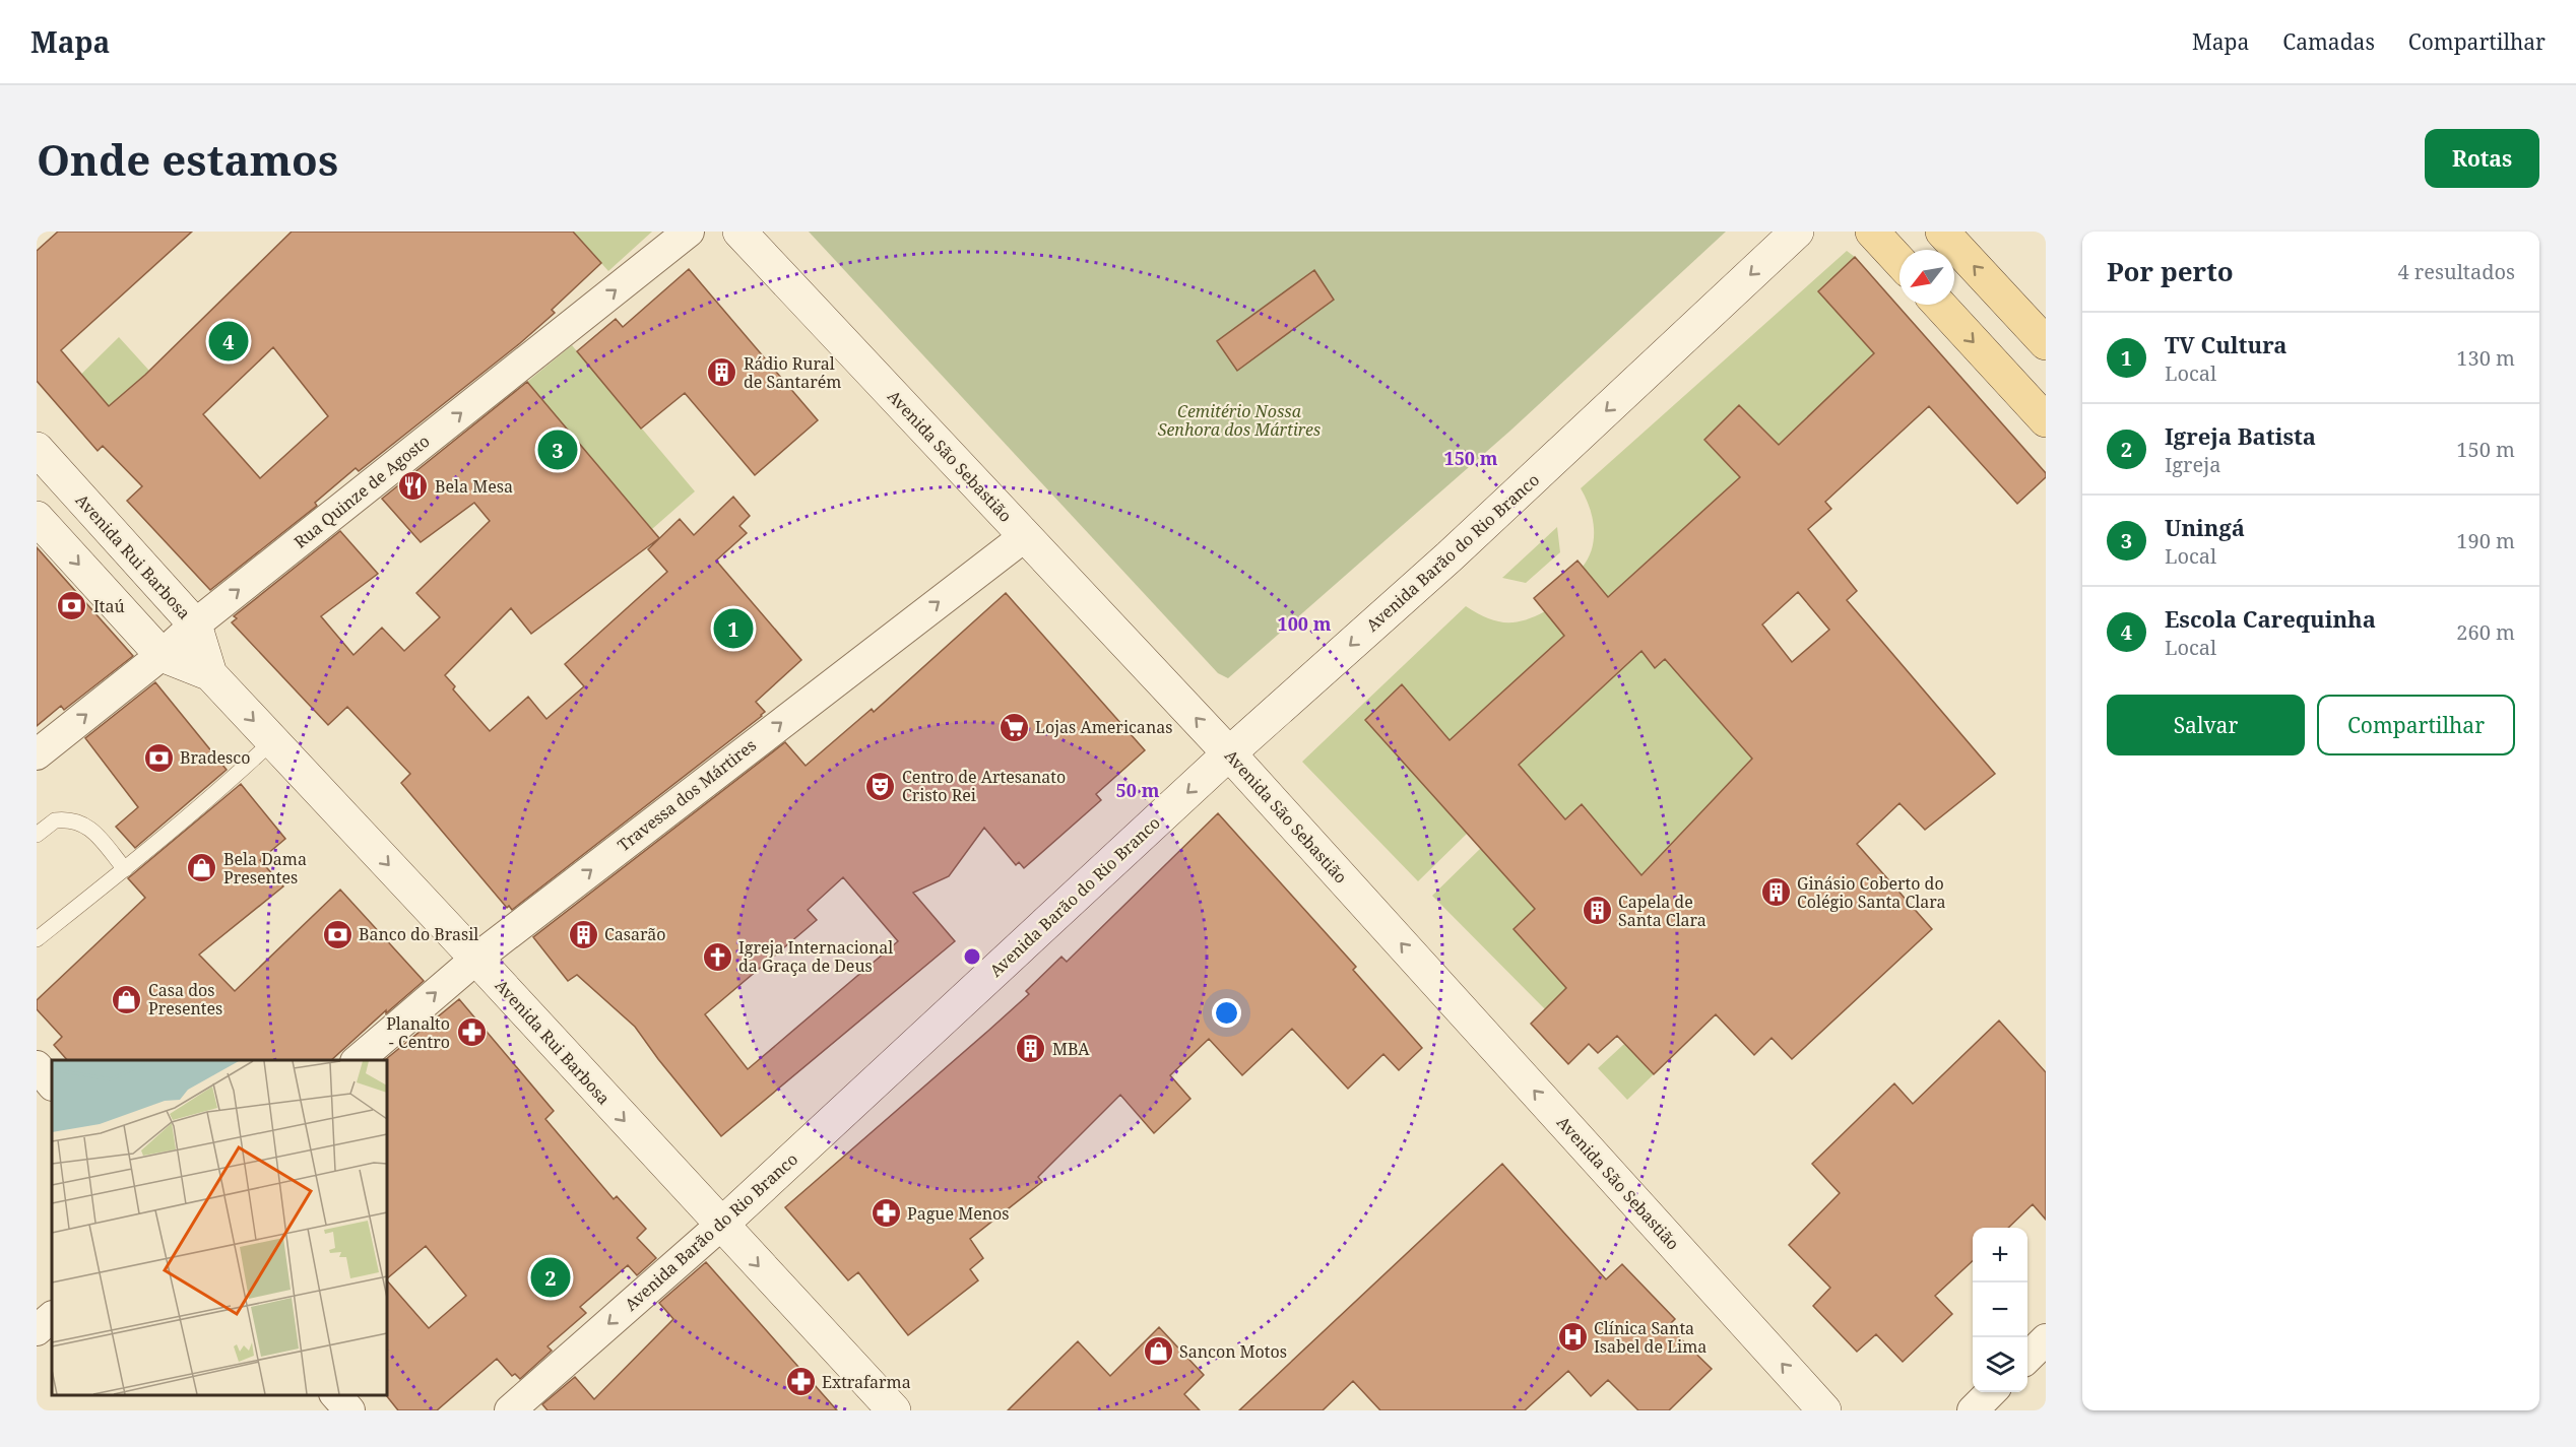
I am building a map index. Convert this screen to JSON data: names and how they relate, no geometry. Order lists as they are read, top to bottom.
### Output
{
  "streets": {
    "main road": ["Avenida São Sebastião", "Avenida Barão do Rio Branco", "Avenida Rui Barbosa"],
    "street": ["Rua Quinze de Agosto", "Travessa dos Mártires"]
  },
  "crossings": [
    ["Avenida São Sebastião", "Avenida Barão do Rio Branco"],
    ["Avenida São Sebastião", "Travessa dos Mártires"],
    ["Rua Quinze de Agosto", "Avenida Rui Barbosa"],
    ["Avenida Barão do Rio Branco", "Avenida Rui Barbosa"],
    ["Avenida Rui Barbosa", "Travessa dos Mártires"]
  ],
  "one_way": [
    "Avenida São Sebastião",
    "Rua Quinze de Agosto",
    "Avenida Barão do Rio Branco",
    "Avenida Rui Barbosa",
    "Travessa dos Mártires"
  ],
  "parks": ["Cemitério Nossa Senhora dos Mártires"],
  "places": {
    "building": [
      "Rádio Rural de Santarém",
      "Ginásio Coberto do Colégio Santa Clara",
      "Capela de Santa Clara",
      "Casarão",
      "MBA"
    ],
    "restaurant": ["Bela Mesa"],
    "bank": ["Itaú", "Bradesco", "Banco do Brasil"],
    "supermarket": ["Lojas Americanas"],
    "theatre": ["Centro de Artesanato Cristo Rei"],
    "shop": ["Bela Dama Presentes", "Casa dos Presentes", "Sancon Motos"],
    "church": ["Igreja Internacional da Graça de Deus"],
    "pharmacy": ["Planalto - Centro", "Pague Menos", "Extrafarma"],
    "hospital": ["Clínica Santa Isabel de Lima"]
  },
  "north": "bottom left",
  "page": {
    "header": "Mapa",
    "nav": ["Mapa", "Camadas", "Compartilhar"],
    "buttons": [
      "Rotas",
      ["Salvar", "Compartilhar"]
    ],
    "title": "Onde estamos",
    "heading": ["Por perto", "4 resultados"],
    "list": [
      {
        "mark": "1",
        "name": "TV Cultura",
        "note": "Local",
        "value": "130 m"
      },
      {
        "mark": "2",
        "name": "Igreja Batista",
        "note": "Igreja",
        "value": "150 m"
      },
      {
        "mark": "3",
        "name": "Uningá",
        "note": "Local",
        "value": "190 m"
      },
      {
        "mark": "4",
        "name": "Escola Carequinha",
        "note": "Local",
        "value": "260 m"
      }
    ],
    "pins": [
      "4",
      "3",
      "1",
      "2"
    ],
    "map_buttons": ["+", "−"]
  },
  "rings": ["150 m", "100 m", "50 m"]
}
